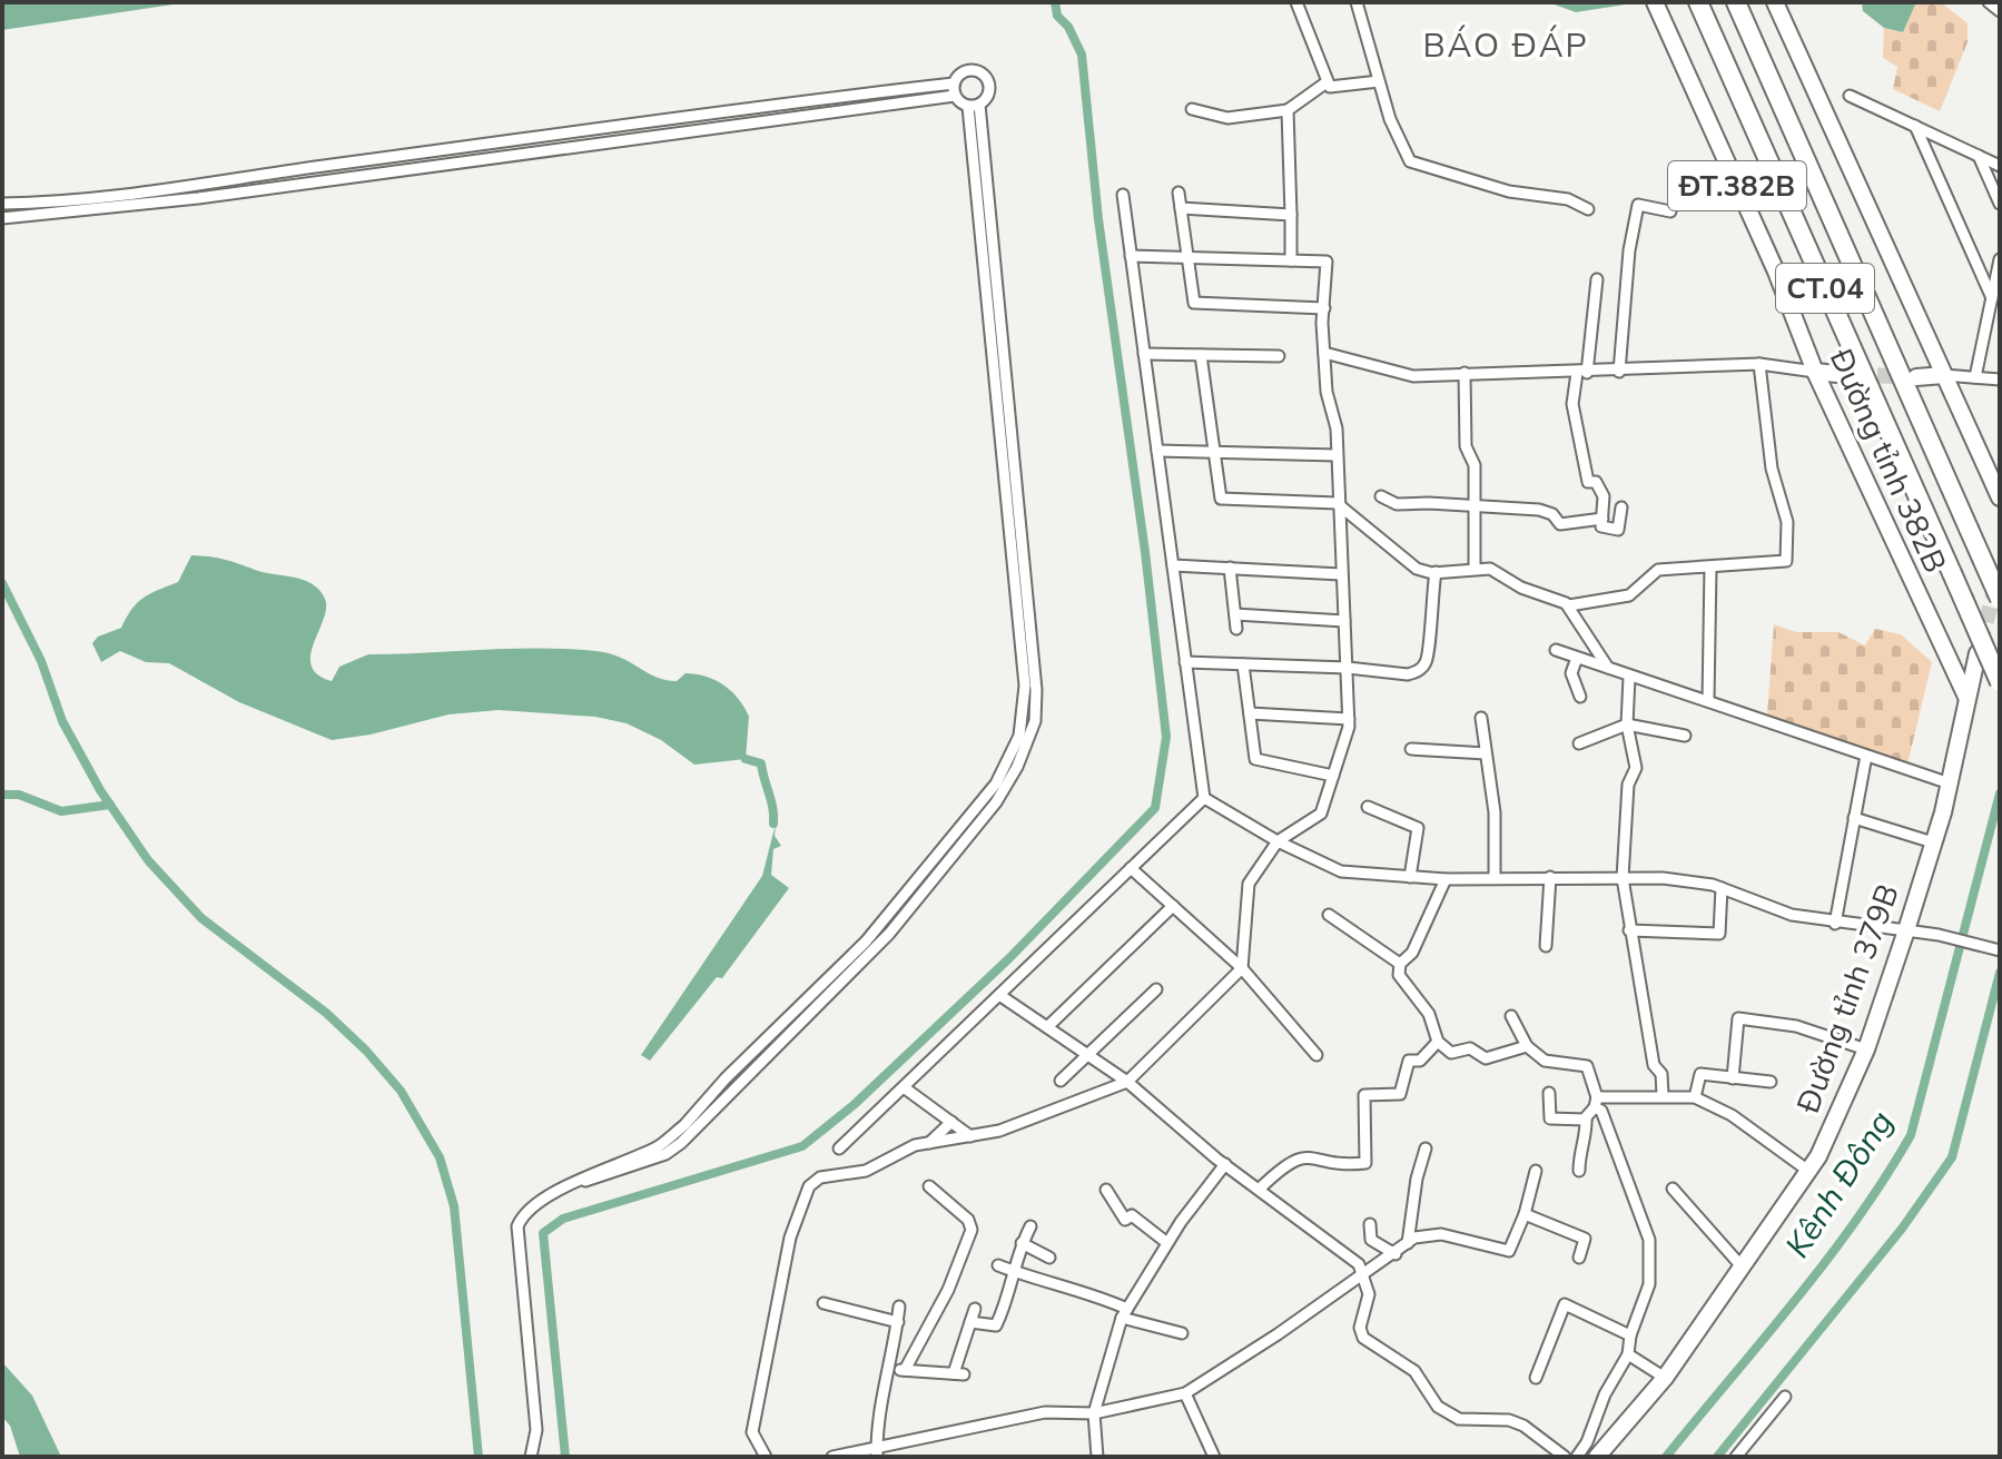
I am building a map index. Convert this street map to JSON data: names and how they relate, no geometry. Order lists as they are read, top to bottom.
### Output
{
  "streets": {
    "highway": ["CT.04"],
    "main road": ["ĐT.382B", "Đường tỉnh 382B", "Đường tỉnh 379B"]
  },
  "crossings": [
    ["Đường tỉnh 382B", "Đường tỉnh 379B"]
  ],
  "districts": ["BÁO ĐÁP"],
  "water": ["Kênh Đông"]
}
